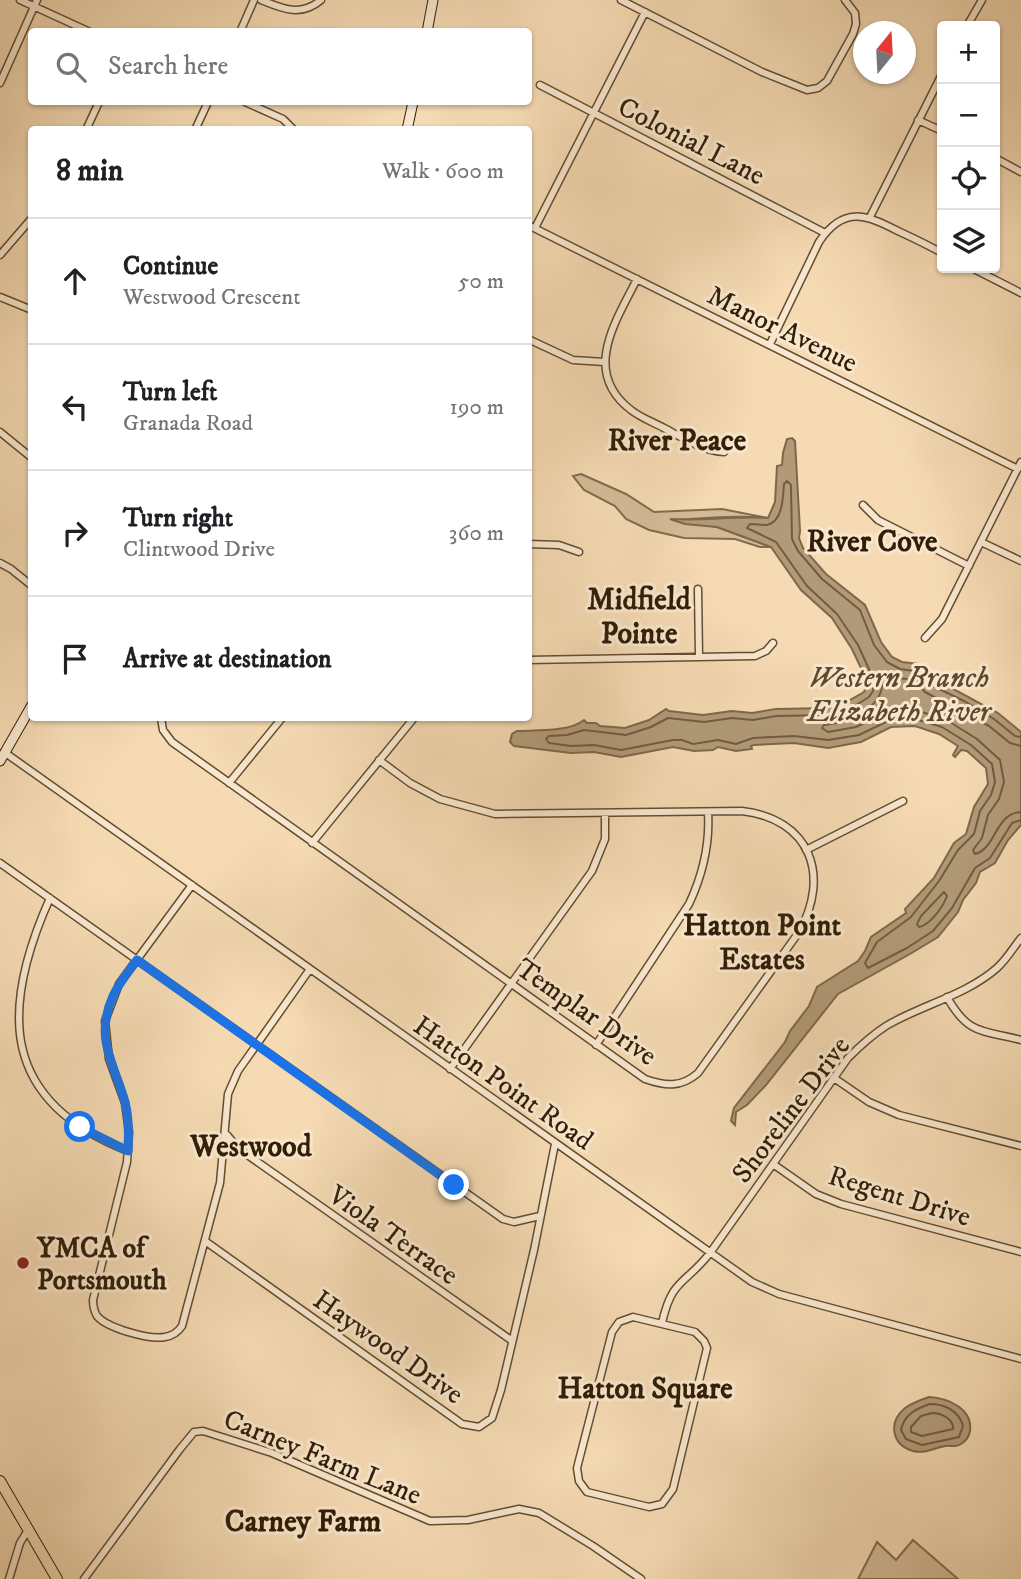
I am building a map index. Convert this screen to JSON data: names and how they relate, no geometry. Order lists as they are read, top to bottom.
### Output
{
  "streets": {
    "street": [
      "Colonial Lane",
      "Manor Avenue",
      "Templar Drive",
      "Hatton Point Road",
      "Shoreline Drive",
      "Regent Drive",
      "Viola Terrace",
      "Haywood Drive",
      "Carney Farm Lane"
    ]
  },
  "crossings": [
    ["Hatton Point Road", "Shoreline Drive"],
    ["Hatton Point Road", "Haywood Drive"],
    ["Shoreline Drive", "Regent Drive"],
    ["Viola Terrace", "Haywood Drive"]
  ],
  "districts": [
    "River Peace",
    "River Cove",
    "Midfield Pointe",
    "Hatton Point Estates",
    "Westwood",
    "Hatton Square",
    "Carney Farm"
  ],
  "water": ["Western Branch Elizabeth River"],
  "places": ["YMCA of Portsmouth"],
  "north": "top",
  "page": {
    "map_buttons": ["+", "−"],
    "search": "Search here",
    "heading": ["8 min", "Walk · 600 m"],
    "list": [
      ["Continue", "Westwood Crescent", "50 m"],
      ["Turn left", "Granada Road", "190 m"],
      ["Turn right", "Clintwood Drive", "360 m"],
      "Arrive at destination"
    ]
  }
}
